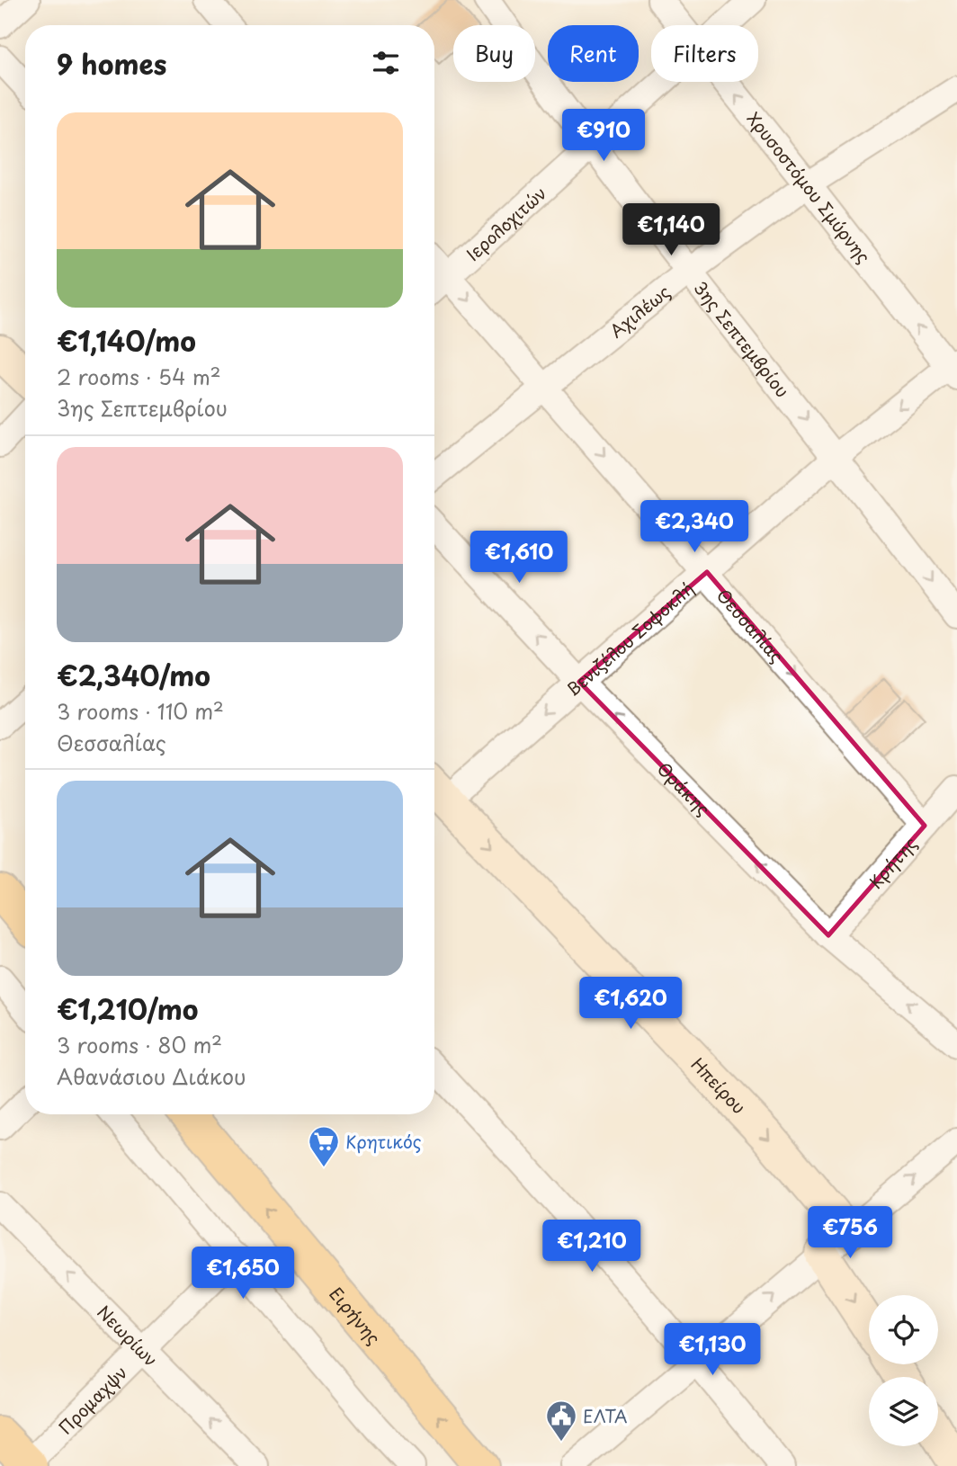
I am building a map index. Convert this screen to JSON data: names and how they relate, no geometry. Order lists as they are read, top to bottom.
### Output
{
  "streets": {
    "main road": ["Ειρήνης"],
    "street": [
      "Χρυσοστόμου Σμύρνης",
      "Ιερολοχιτών",
      "Αχιλέως",
      "3ης Σεπτεμβρίου",
      "Θεσσαλίας",
      "Βενιζέλου Σοφοκλή",
      "Θράκης",
      "Κρήτης",
      "Ηπείρου",
      "Νεωρίων",
      "Προμαχψν"
    ]
  },
  "crossings": [
    ["Χρυσοστόμου Σμύρνης", "Αχιλέως"],
    ["Χρυσοστόμου Σμύρνης", "Βενιζέλου Σοφοκλή"],
    ["Ιερολοχιτών", "3ης Σεπτεμβρίου"],
    ["Ιερολοχιτών", "Θεσσαλίας"],
    ["Αχιλέως", "3ης Σεπτεμβρίου"],
    ["Αχιλέως", "Θεσσαλίας"],
    ["3ης Σεπτεμβρίου", "Βενιζέλου Σοφοκλή"],
    ["Θεσσαλίας", "Βενιζέλου Σοφοκλή"],
    ["Θεσσαλίας", "Κρήτης"],
    ["Βενιζέλου Σοφοκλή", "Θράκης"],
    ["Βενιζέλου Σοφοκλή", "Ηπείρου"],
    ["Θράκης", "Κρήτης"],
    ["Νεωρίων", "Προμαχψν"]
  ],
  "one_way": [
    "Χρυσοστόμου Σμύρνης",
    "3ης Σεπτεμβρίου",
    "Θεσσαλίας",
    "Βενιζέλου Σοφοκλή",
    "Θράκης",
    "Ειρήνης"
  ],
  "places": {
    "supermarket": ["Κρητικός"],
    "public building": ["ΕΛΤΑ"]
  },
  "page": {
    "chip": ["Buy", "Rent", "Filters"],
    "heading": "9 homes",
    "list": [
      {
        "name": "€1,140/mo",
        "note": "2 rooms · 54 m² · 3ης Σεπτεμβρίου"
      },
      {
        "name": "€2,340/mo",
        "note": "3 rooms · 110 m² · Θεσσαλίας"
      },
      {
        "name": "€1,210/mo",
        "note": "3 rooms · 80 m² · Αθανάσιου Διάκου"
      }
    ],
    "price": [
      "€910",
      "€1,140",
      "€2,340",
      "€1,610",
      "€1,620",
      "€756",
      "€1,210",
      "€1,650",
      "€1,130"
    ]
  }
}
